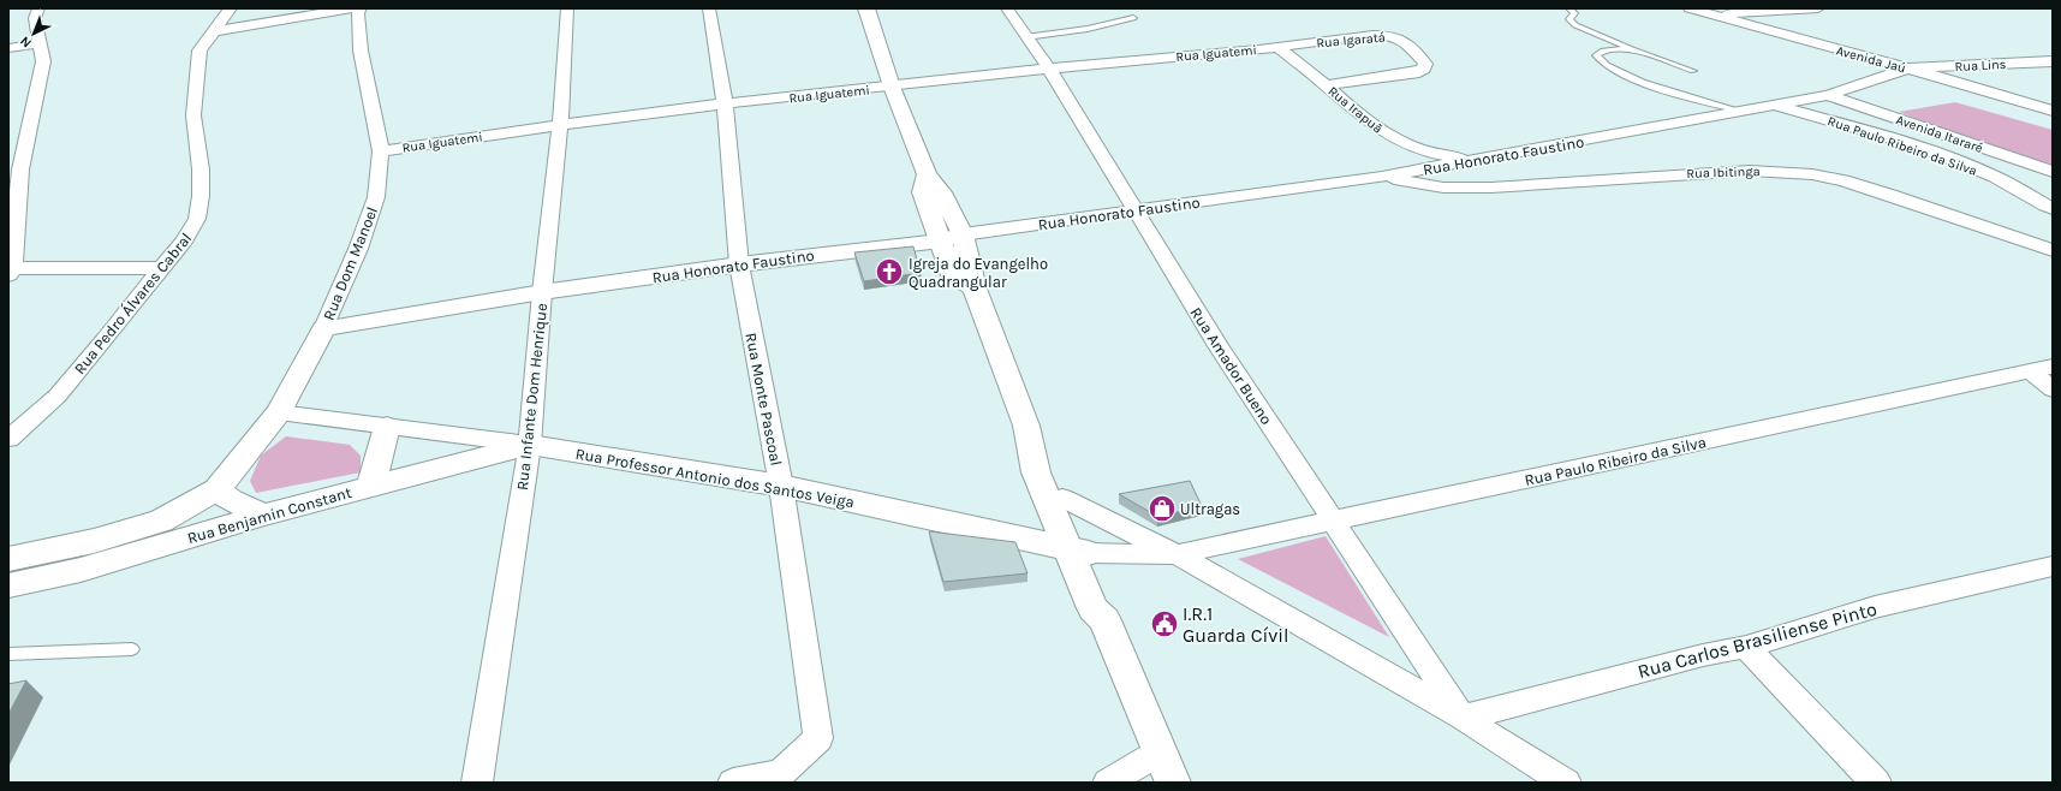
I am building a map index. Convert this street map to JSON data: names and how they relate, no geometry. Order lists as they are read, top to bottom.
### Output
{
  "streets": {
    "street": [
      "Rua Igaratá",
      "Rua Iguatemi",
      "Avenida Jaú",
      "Rua Lins",
      "Rua Irapuã",
      "Avenida Itararé",
      "Rua Paulo Ribeiro da Silva",
      "Rua Honorato Faustino",
      "Rua Ibitinga",
      "Rua Dom Manoel",
      "Rua Pedro Álvares Cabral",
      "Rua Amador Bueno",
      "Rua Infante Dom Henrique",
      "Rua Monte Pascoal",
      "Rua Professor Antonio dos Santos Veiga",
      "Rua Benjamin Constant",
      "Rua Carlos Brasiliense Pinto"
    ]
  },
  "crossings": [
    ["Rua Igaratá", "Rua Iguatemi"],
    ["Rua Igaratá", "Rua Irapuã"],
    ["Rua Iguatemi", "Rua Irapuã"],
    ["Rua Iguatemi", "Rua Dom Manoel"],
    ["Rua Iguatemi", "Rua Amador Bueno"],
    ["Rua Iguatemi", "Rua Infante Dom Henrique"],
    ["Rua Iguatemi", "Rua Monte Pascoal"],
    ["Avenida Jaú", "Rua Lins"],
    ["Avenida Jaú", "Rua Honorato Faustino"],
    ["Rua Lins", "Rua Honorato Faustino"],
    ["Rua Irapuã", "Rua Honorato Faustino"],
    ["Avenida Itararé", "Rua Honorato Faustino"],
    ["Rua Paulo Ribeiro da Silva", "Rua Honorato Faustino"],
    ["Rua Paulo Ribeiro da Silva", "Rua Amador Bueno"],
    ["Rua Paulo Ribeiro da Silva", "Rua Professor Antonio dos Santos Veiga"],
    ["Rua Honorato Faustino", "Rua Ibitinga"],
    ["Rua Honorato Faustino", "Rua Dom Manoel"],
    ["Rua Honorato Faustino", "Rua Amador Bueno"],
    ["Rua Honorato Faustino", "Rua Infante Dom Henrique"],
    ["Rua Honorato Faustino", "Rua Monte Pascoal"],
    ["Rua Dom Manoel", "Rua Professor Antonio dos Santos Veiga"],
    ["Rua Dom Manoel", "Rua Benjamin Constant"],
    ["Rua Amador Bueno", "Rua Professor Antonio dos Santos Veiga"],
    ["Rua Amador Bueno", "Rua Carlos Brasiliense Pinto"],
    ["Rua Infante Dom Henrique", "Rua Professor Antonio dos Santos Veiga"],
    ["Rua Infante Dom Henrique", "Rua Benjamin Constant"],
    ["Rua Monte Pascoal", "Rua Professor Antonio dos Santos Veiga"],
    ["Rua Professor Antonio dos Santos Veiga", "Rua Benjamin Constant"],
    ["Rua Professor Antonio dos Santos Veiga", "Rua Carlos Brasiliense Pinto"]
  ],
  "places": {
    "church": ["Igreja do Evangelho Quadrangular"],
    "shop": ["Ultragas"],
    "public building": ["I.R.1 Guarda Cívil"]
  },
  "north": "bottom left"
}
